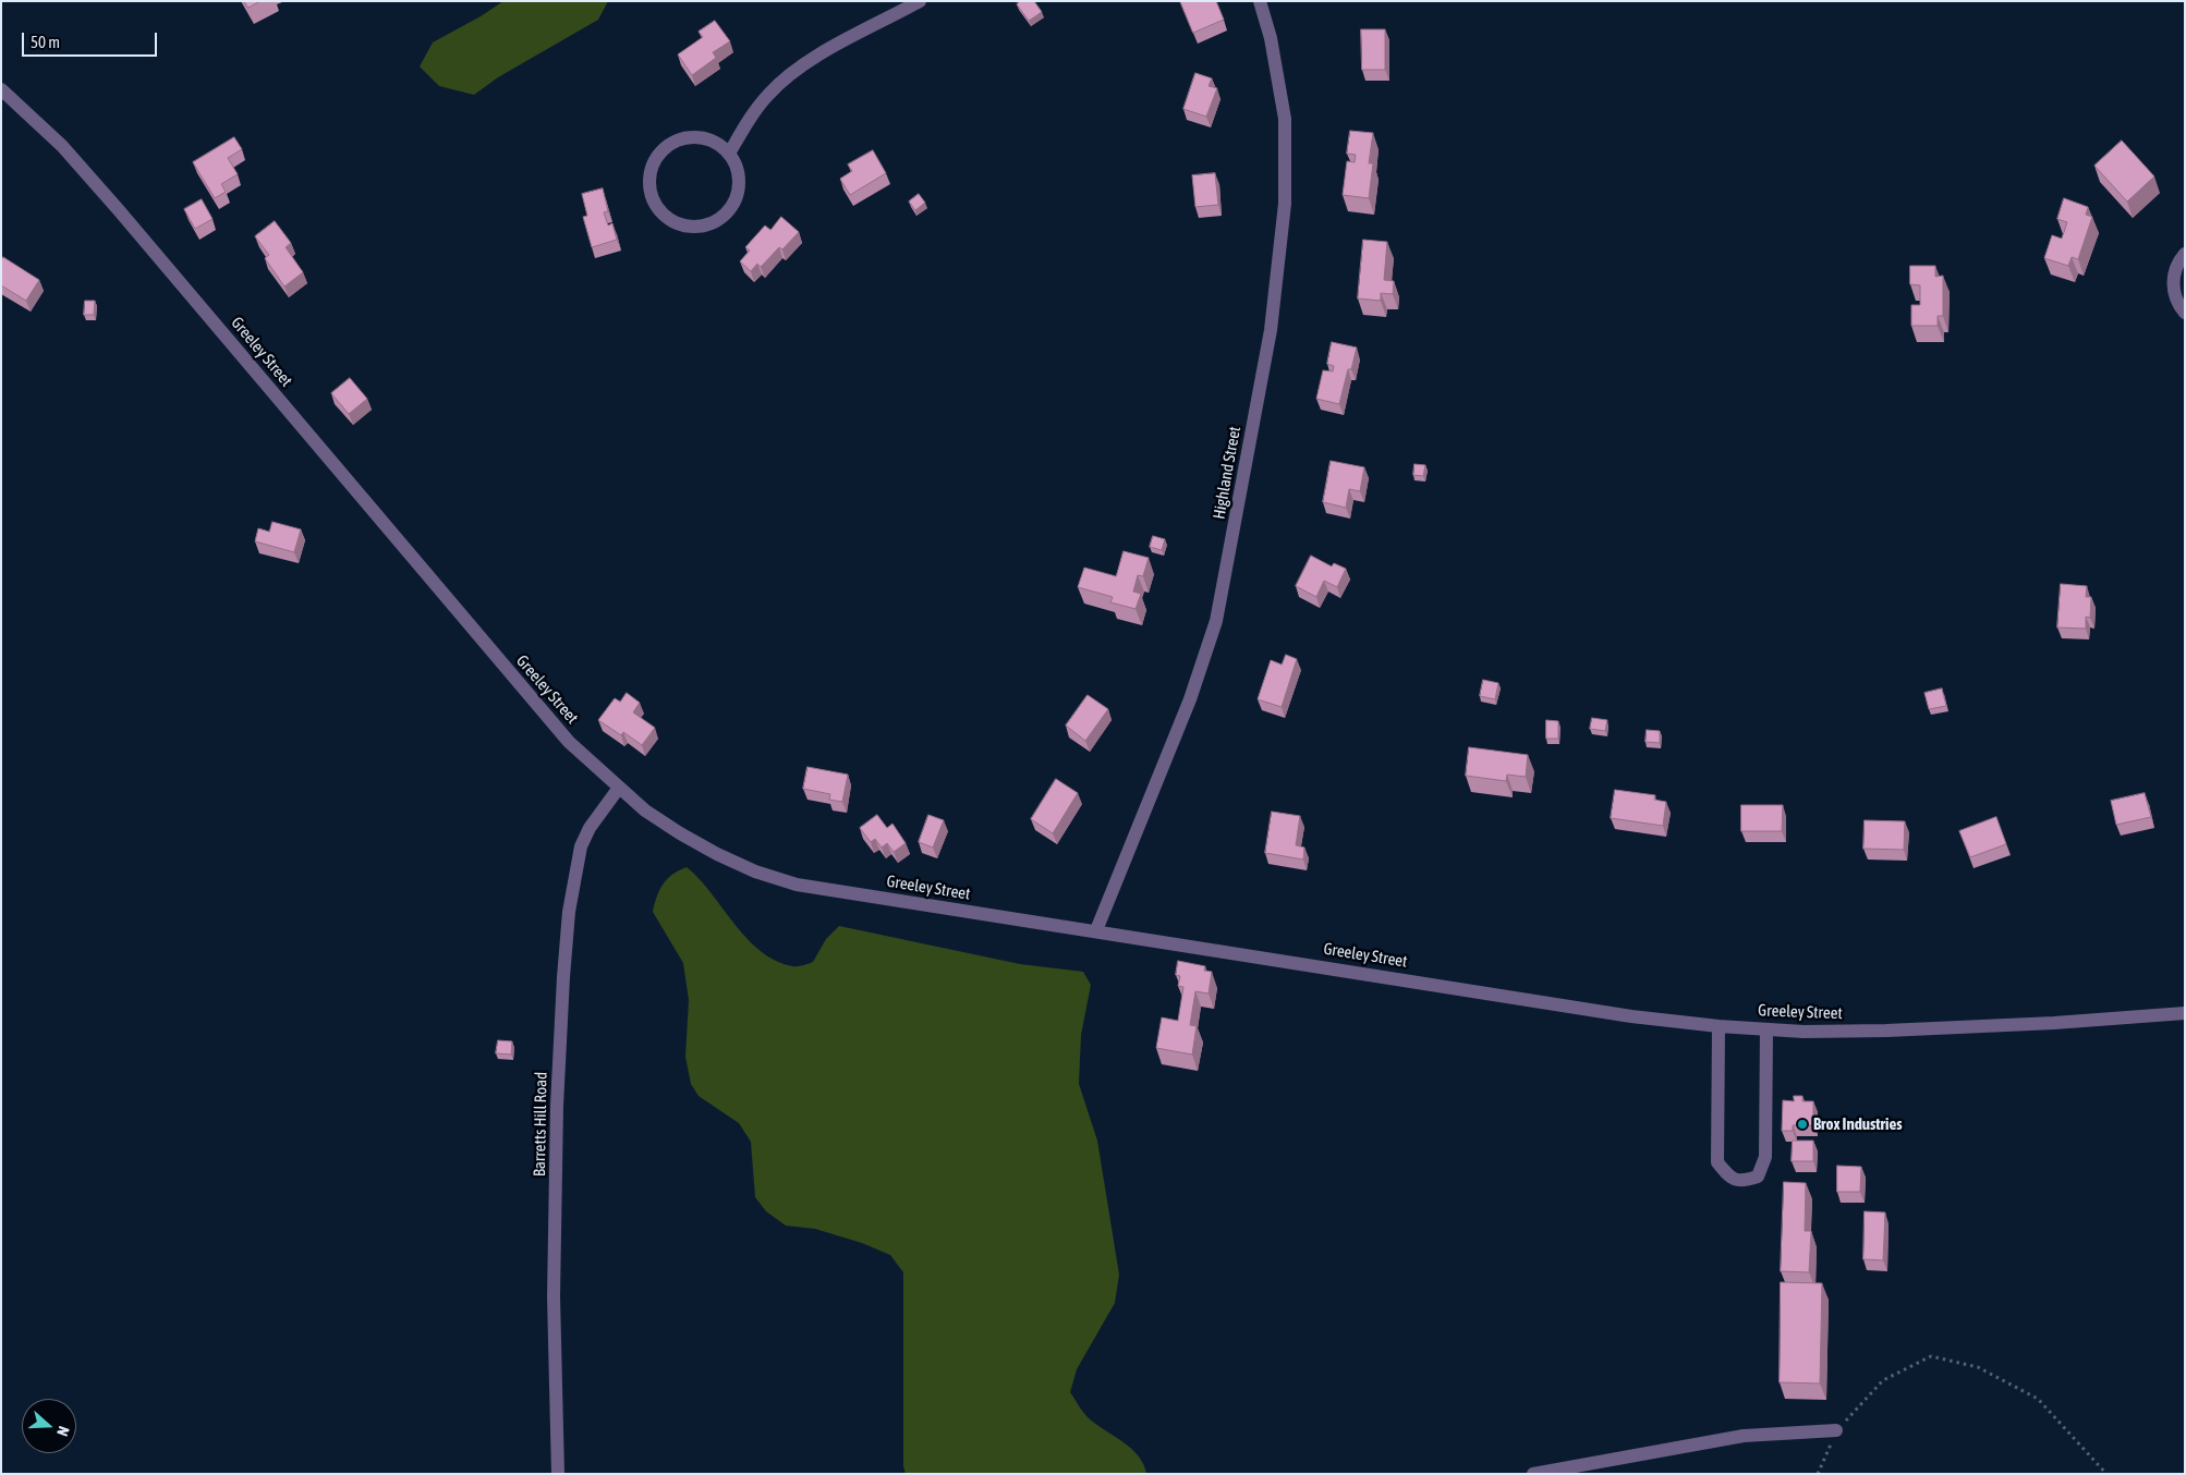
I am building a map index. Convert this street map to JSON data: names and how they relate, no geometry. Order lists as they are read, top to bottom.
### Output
{
  "streets": {
    "street": ["Greeley Street", "Highland Street", "Barretts Hill Road"]
  },
  "crossings": [
    ["Greeley Street", "Highland Street"],
    ["Greeley Street", "Barretts Hill Road"]
  ],
  "places": ["Brox Industries"],
  "scale_bar": "50 m",
  "north": "right"
}
